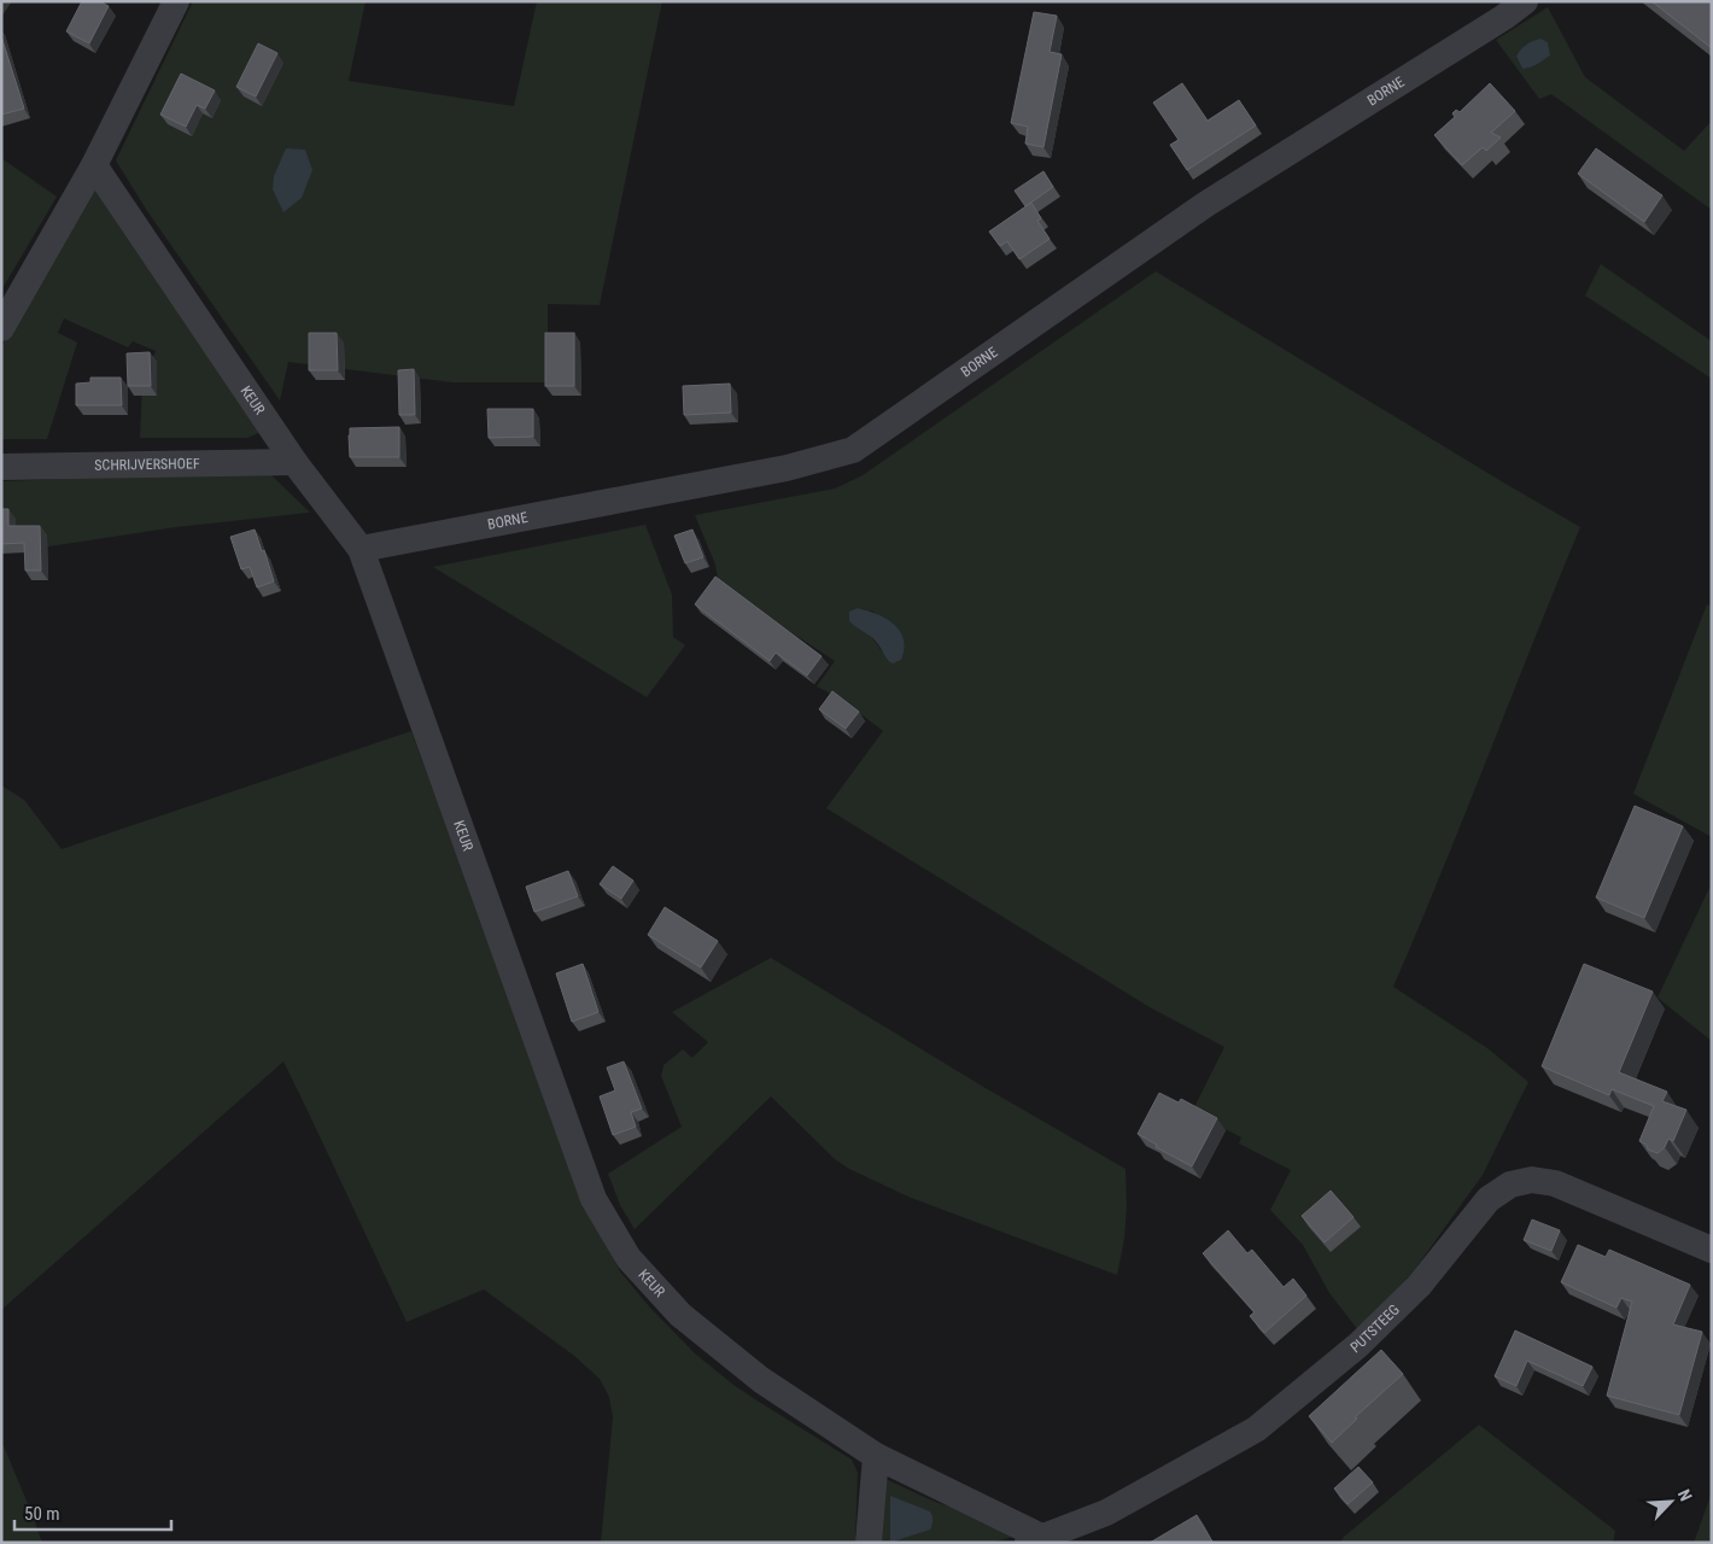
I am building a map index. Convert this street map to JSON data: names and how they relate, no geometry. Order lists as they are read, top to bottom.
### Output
{
  "streets": {
    "street": [
      "BORNE",
      "KEUR",
      "SCHRIJVERSHOEF",
      "PUTSTEEG"
    ]
  },
  "crossings": [
    ["BORNE", "KEUR"],
    ["KEUR", "SCHRIJVERSHOEF"],
    ["KEUR", "PUTSTEEG"]
  ],
  "scale_bar": "50 m",
  "north": "top right"
}
